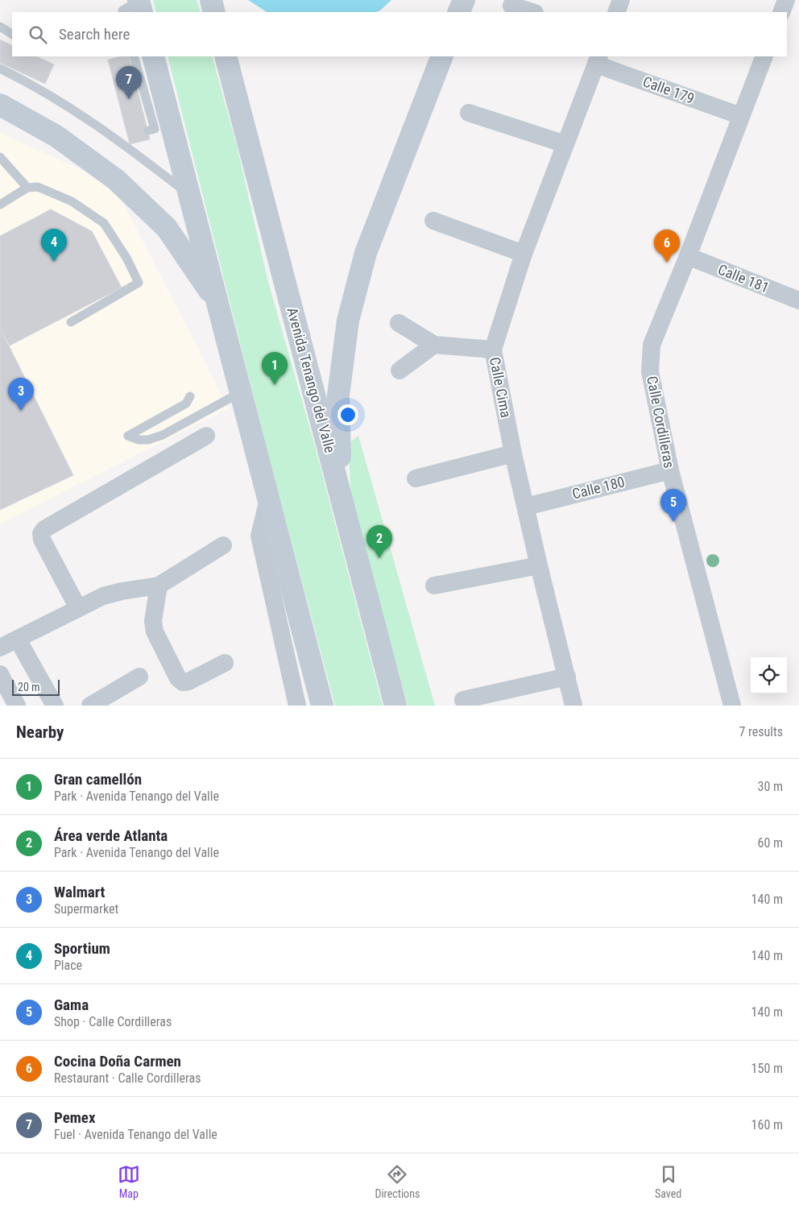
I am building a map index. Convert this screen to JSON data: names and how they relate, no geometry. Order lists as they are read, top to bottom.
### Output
{
  "streets": {
    "main road": ["Avenida Tenango del Valle"],
    "street": [
      "Calle 179",
      "Calle 181",
      "Calle Cima",
      "Calle Cordilleras",
      "Calle 180"
    ]
  },
  "crossings": [
    ["Calle 179", "Calle Cima"],
    ["Calle 179", "Calle Cordilleras"],
    ["Calle 181", "Calle Cordilleras"],
    ["Calle Cima", "Calle 180"],
    ["Calle Cordilleras", "Calle 180"]
  ],
  "scale_bar": "20 m",
  "page": {
    "search": "Search here",
    "pins": [
      "7",
      "4",
      "6",
      "1",
      "3",
      "5",
      "2"
    ],
    "scale": "20 m",
    "heading": ["Nearby", "7 results"],
    "list": [
      {
        "mark": "1",
        "name": "Gran camellón",
        "note": "Park · Avenida Tenango del Valle",
        "value": "30 m"
      },
      {
        "mark": "2",
        "name": "Área verde Atlanta",
        "note": "Park · Avenida Tenango del Valle",
        "value": "60 m"
      },
      {
        "mark": "3",
        "name": "Walmart",
        "note": "Supermarket",
        "value": "140 m"
      },
      {
        "mark": "4",
        "name": "Sportium",
        "note": "Place",
        "value": "140 m"
      },
      {
        "mark": "5",
        "name": "Gama",
        "note": "Shop · Calle Cordilleras",
        "value": "140 m"
      },
      {
        "mark": "6",
        "name": "Cocina Doña Carmen",
        "note": "Restaurant · Calle Cordilleras",
        "value": "150 m"
      },
      {
        "mark": "7",
        "name": "Pemex",
        "note": "Fuel · Avenida Tenango del Valle",
        "value": "160 m"
      }
    ],
    "nav": ["Map", "Directions", "Saved"]
  }
}
